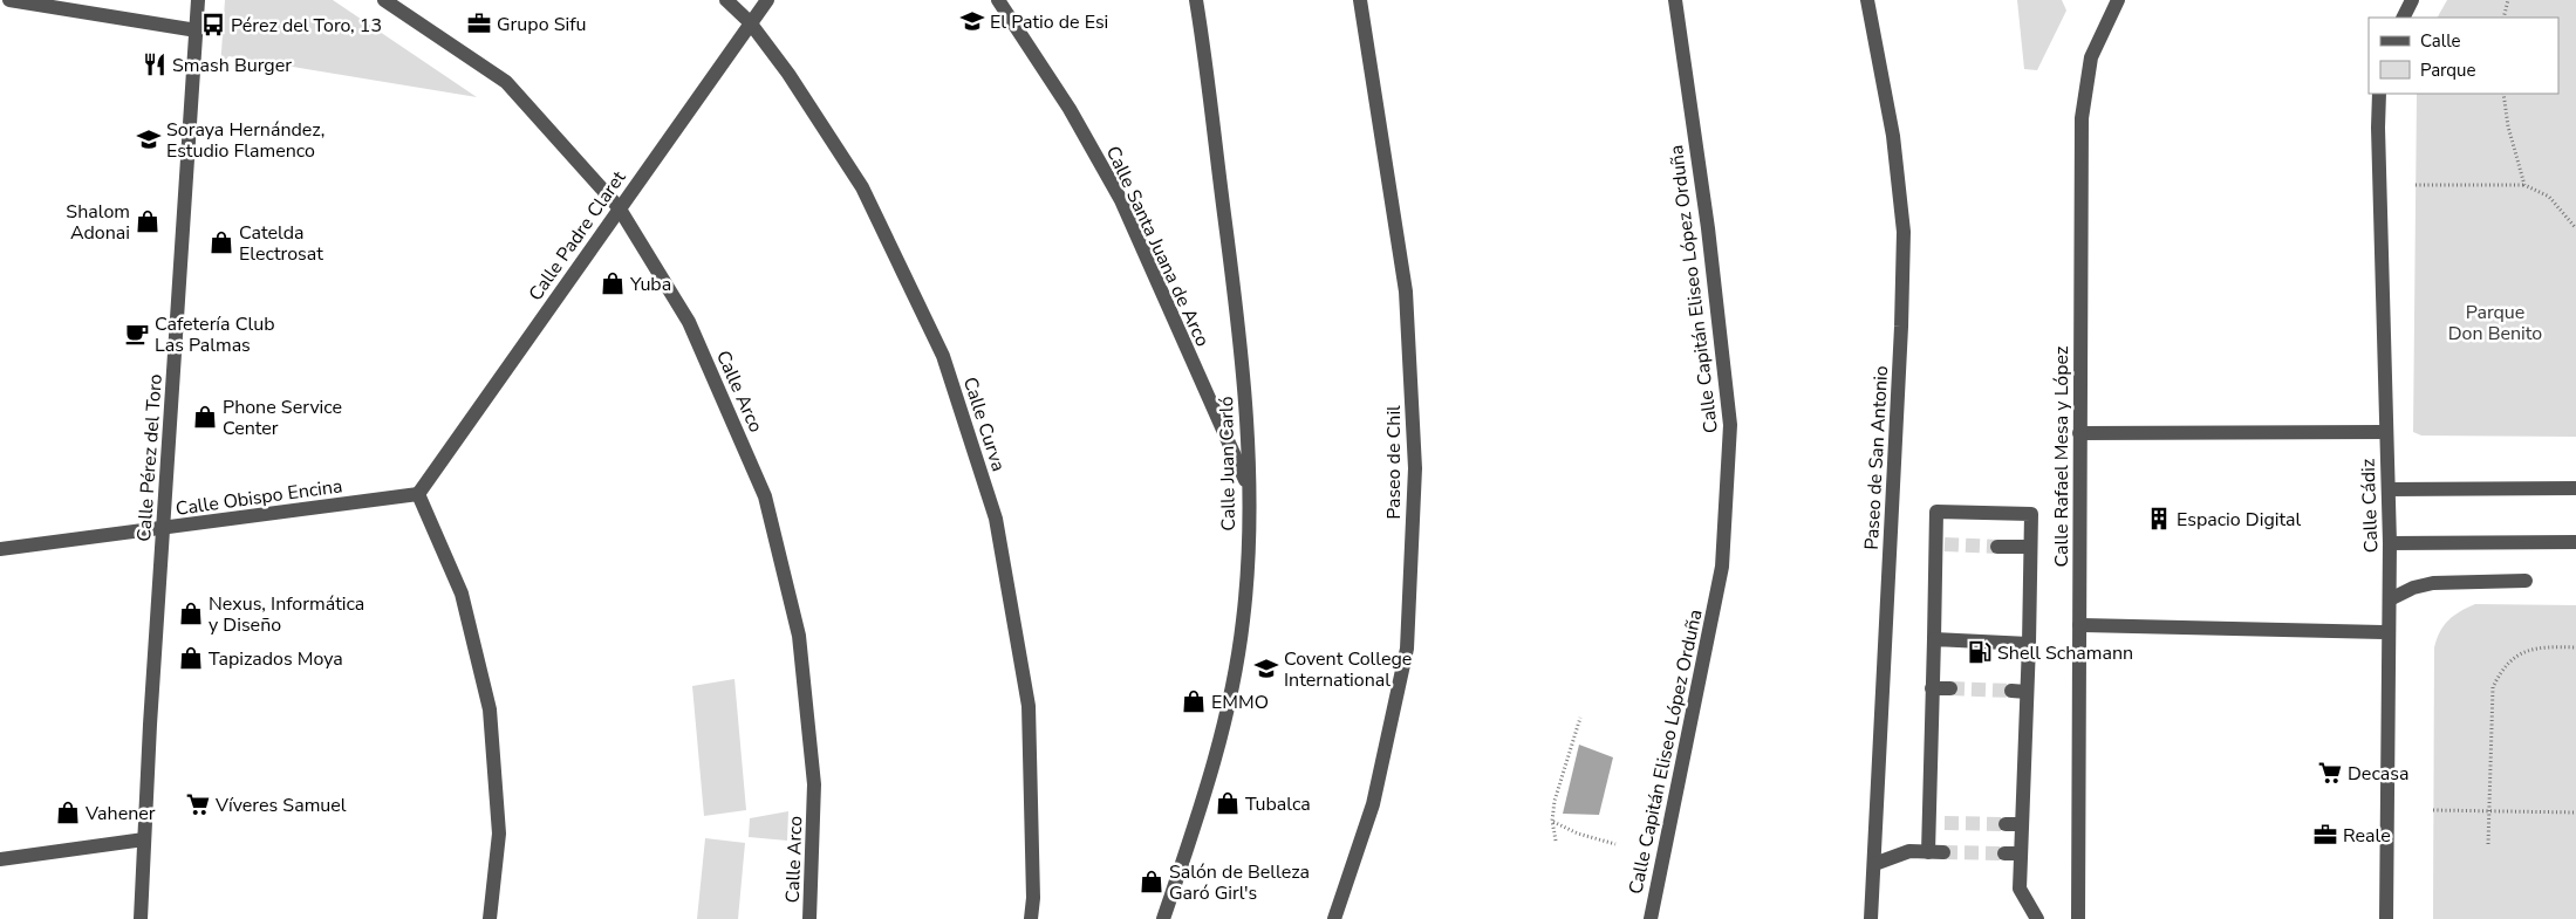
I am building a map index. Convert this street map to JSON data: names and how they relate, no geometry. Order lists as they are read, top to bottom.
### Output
{
  "streets": {
    "street": [
      "Calle Padre Claret",
      "Calle Santa Juana de Arco",
      "Calle Capitán Eliseo López Orduña",
      "Calle Arco",
      "Calle Curva",
      "Calle Rafael Mesa y López",
      "Calle Pérez del Toro",
      "Paseo de San Antonio",
      "Paseo de Chil",
      "Calle Juan Carló",
      "Calle Obispo Encina",
      "Calle Cádiz"
    ]
  },
  "crossings": [
    ["Calle Padre Claret", "Calle Arco"],
    ["Calle Padre Claret", "Calle Curva"],
    ["Calle Padre Claret", "Calle Obispo Encina"],
    ["Calle Santa Juana de Arco", "Calle Juan Carló"],
    ["Calle Pérez del Toro", "Calle Obispo Encina"]
  ],
  "parks": ["Parque Don Benito"],
  "places": {
    "school or university": ["El Patio de Esi", "Soraya Hernández, Estudio Flamenco", "Covent College International"],
    "office": ["Grupo Sifu", "Reale"],
    "bus stop": ["Pérez del Toro, 13"],
    "restaurant": ["Smash Burger"],
    "shop": [
      "Shalom Adonai",
      "Catelda Electrosat",
      "Yuba",
      "Phone Service Center",
      "Nexus, Informática y Diseño",
      "Tapizados Moya",
      "EMMO",
      "Tubalca",
      "Vahener",
      "Salón de Belleza Garó Girl's"
    ],
    "cafe": ["Cafetería Club Las Palmas"],
    "building": ["Espacio Digital"],
    "fuel station": ["Shell Schamann"],
    "supermarket": ["Decasa", "Víveres Samuel"]
  },
  "legend": ["Calle", "Parque"]
}
